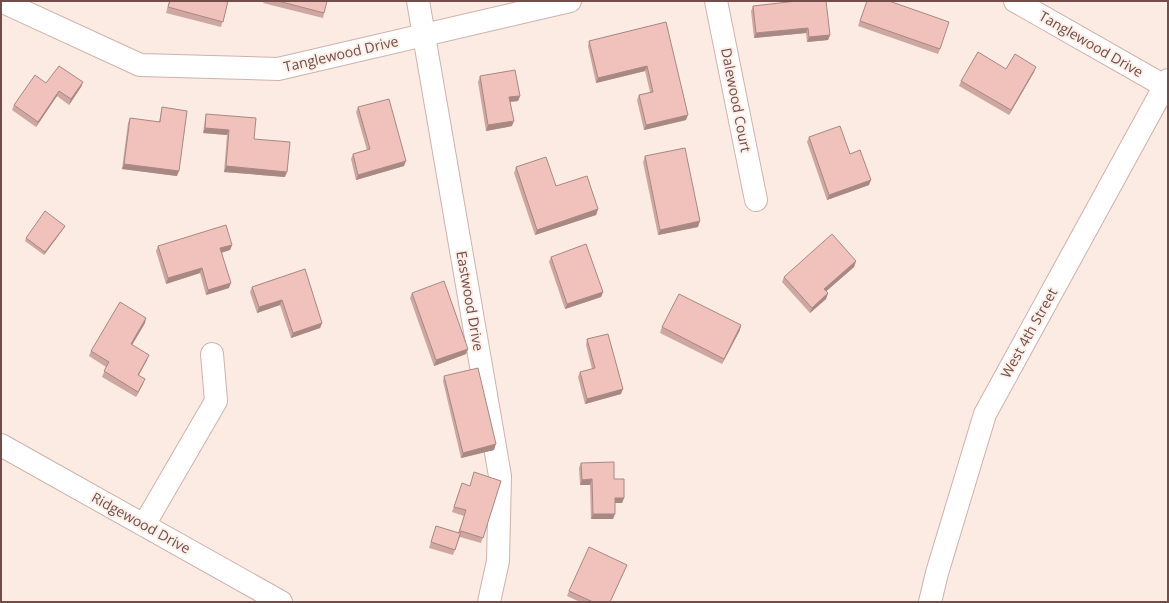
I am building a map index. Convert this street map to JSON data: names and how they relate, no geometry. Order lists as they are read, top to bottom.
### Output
{
  "streets": {
    "street": [
      "Tanglewood Drive",
      "Dalewood Court",
      "Eastwood Drive",
      "West 4th Street",
      "Ridgewood Drive"
    ]
  },
  "crossings": [
    ["Tanglewood Drive", "Eastwood Drive"],
    ["Tanglewood Drive", "West 4th Street"]
  ]
}
